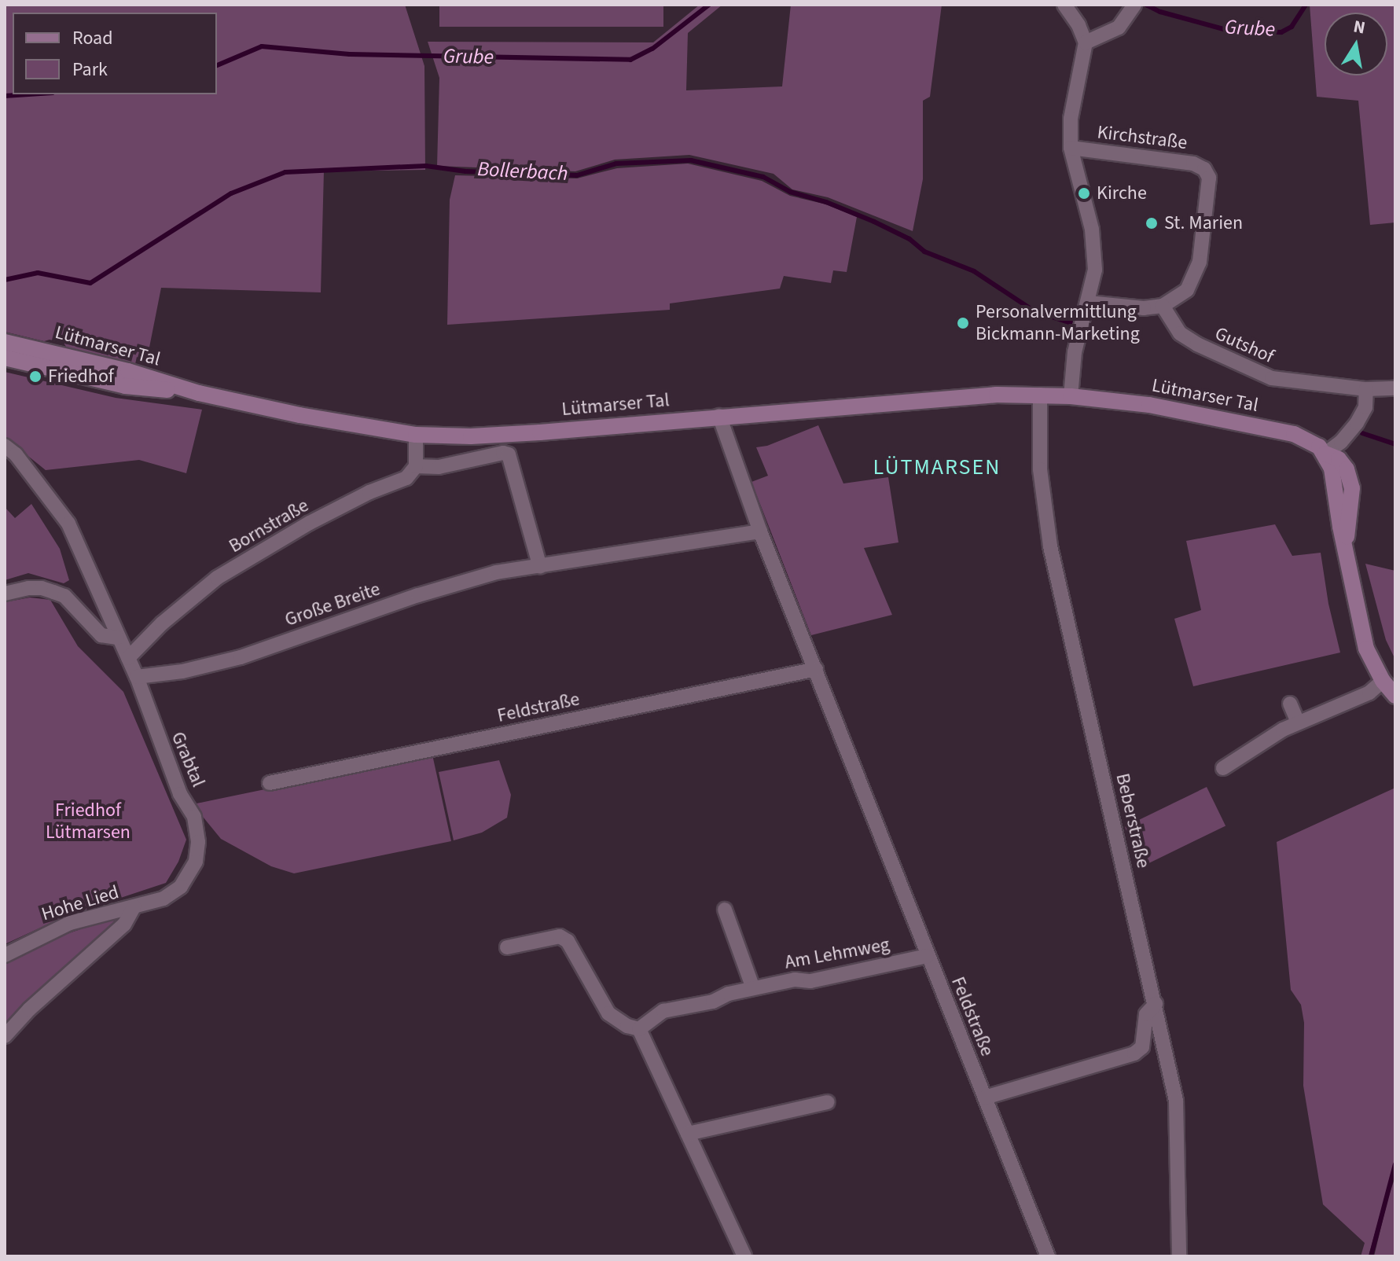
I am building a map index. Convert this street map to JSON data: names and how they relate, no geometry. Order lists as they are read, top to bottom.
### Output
{
  "streets": {
    "main road": ["Lütmarser Tal"],
    "street": [
      "Kirchstraße",
      "Gutshof",
      "Bornstraße",
      "Große Breite",
      "Feldstraße",
      "Grabtal",
      "Beberstraße",
      "Hohe Lied",
      "Am Lehmweg"
    ]
  },
  "crossings": [
    ["Kirchstraße", "Gutshof"],
    ["Kirchstraße", "Lütmarser Tal"],
    ["Lütmarser Tal", "Feldstraße"],
    ["Lütmarser Tal", "Beberstraße"],
    ["Bornstraße", "Grabtal"],
    ["Große Breite", "Feldstraße"],
    ["Große Breite", "Grabtal"],
    ["Feldstraße", "Am Lehmweg"],
    ["Grabtal", "Hohe Lied"]
  ],
  "districts": ["LÜTMARSEN"],
  "water": ["Grube", "Bollerbach"],
  "parks": ["Friedhof Lütmarsen"],
  "places": [
    "Kirche",
    "St. Marien",
    "Personalvermittlung Bickmann-Marketing",
    "Friedhof"
  ],
  "legend": ["Road", "Park"],
  "north": "top"
}
